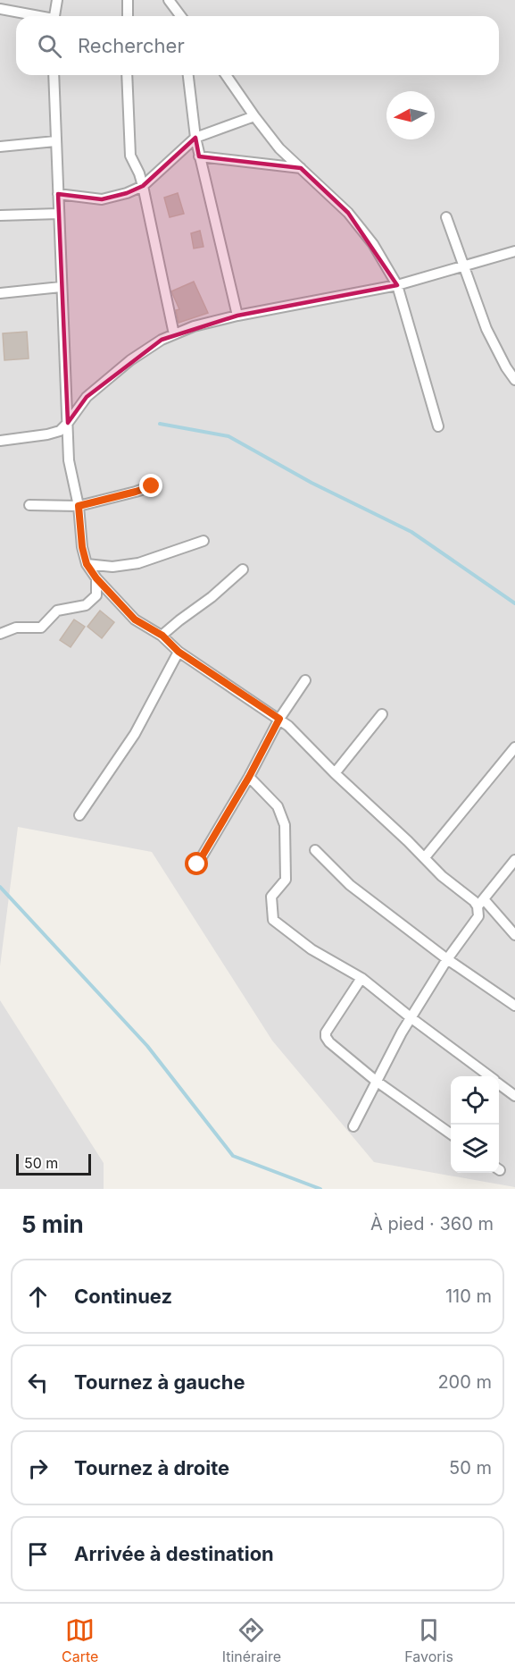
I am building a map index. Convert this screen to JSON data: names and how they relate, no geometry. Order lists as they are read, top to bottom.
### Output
{
  "scale_bar": "50 m",
  "north": "left",
  "page": {
    "search": "Rechercher",
    "scale": "50 m",
    "heading": ["5 min", "À pied · 360 m"],
    "list": [
      ["Continuez", "110 m"],
      ["Tournez à gauche", "200 m"],
      ["Tournez à droite", "50 m"],
      "Arrivée à destination"
    ],
    "nav": ["Carte", "Itinéraire", "Favoris"]
  }
}
